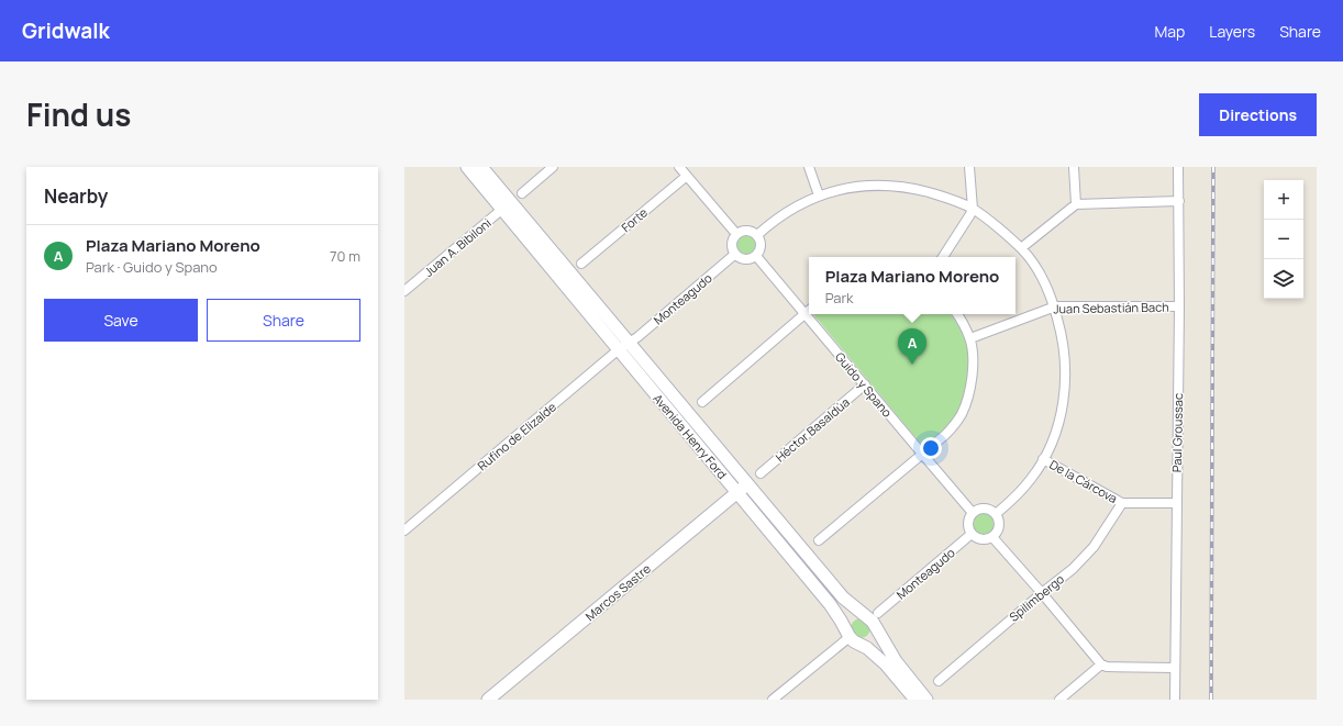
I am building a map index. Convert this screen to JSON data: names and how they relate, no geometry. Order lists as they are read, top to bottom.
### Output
{
  "streets": {
    "main road": ["Avenida Henry Ford", "Marcos Sastre"],
    "street": [
      "Forte",
      "Juan A. Bibiloni",
      "Monteagudo",
      "Juan Sebastián Bach",
      "Guido y Spano",
      "Héctor Basaldúa",
      "Paul Groussac",
      "Rufino de Elizalde",
      "De la Cárcova",
      "Spilimbergo"
    ]
  },
  "crossings": [
    ["Juan A. Bibiloni", "Avenida Henry Ford"],
    ["Monteagudo", "Guido y Spano"],
    ["Monteagudo", "Rufino de Elizalde"],
    ["Monteagudo", "Avenida Henry Ford"],
    ["Juan Sebastián Bach", "Paul Groussac"],
    ["Guido y Spano", "Héctor Basaldúa"],
    ["Paul Groussac", "De la Cárcova"],
    ["Rufino de Elizalde", "Avenida Henry Ford"],
    ["Avenida Henry Ford", "Marcos Sastre"],
    ["De la Cárcova", "Spilimbergo"]
  ],
  "page": {
    "header": "Gridwalk",
    "nav": ["Map", "Layers", "Share"],
    "title": "Find us",
    "buttons": [
      "Directions",
      ["Save", "Share"]
    ],
    "heading": "Nearby",
    "map_buttons": ["+", "−"],
    "list": [
      {
        "mark": "A",
        "name": "Plaza Mariano Moreno",
        "note": "Park · Guido y Spano",
        "value": "70 m"
      }
    ],
    "popup": ["Plaza Mariano Moreno", "Park"],
    "pins": "A"
  }
}
